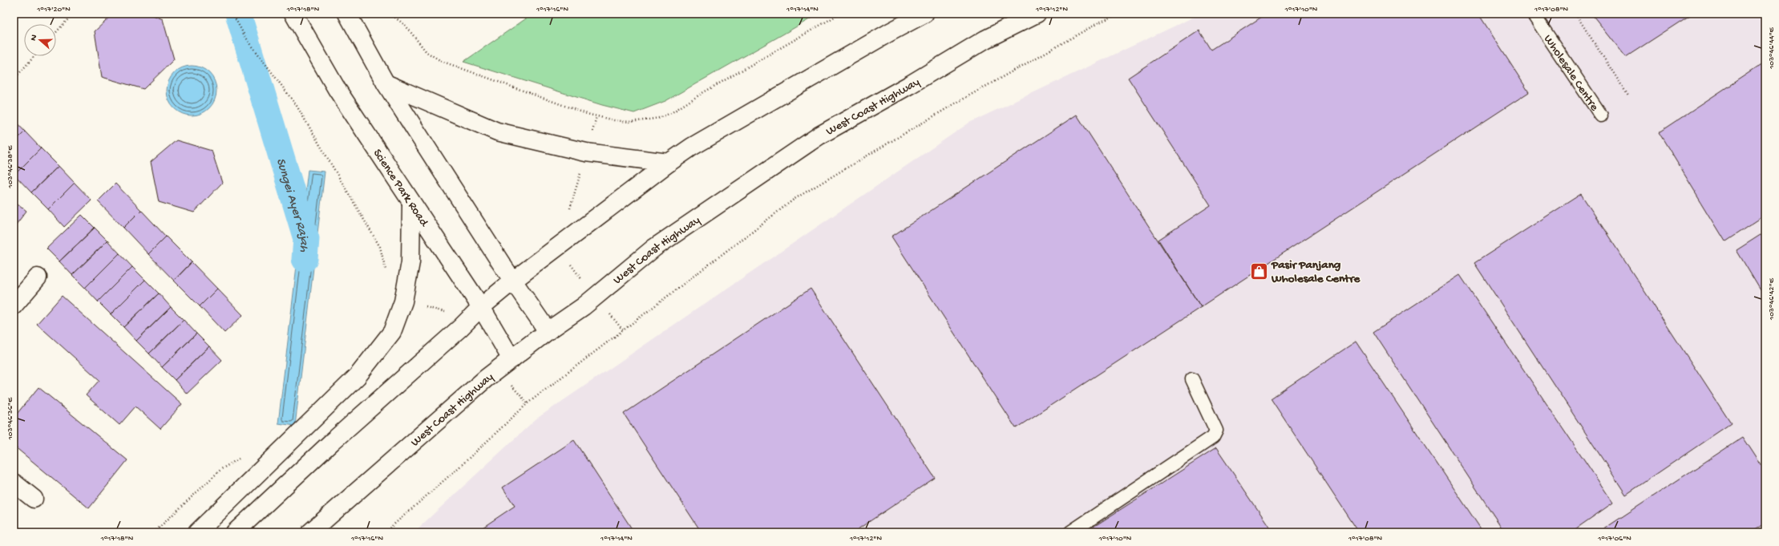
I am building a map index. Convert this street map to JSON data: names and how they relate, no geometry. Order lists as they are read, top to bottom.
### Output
{
  "streets": {
    "main road": ["West Coast Highway", "Science Park Road"],
    "lane": ["Wholesale Centre"]
  },
  "crossings": [
    ["West Coast Highway", "Science Park Road"]
  ],
  "water": ["Sungei Ayer Rajah"],
  "places": {
    "shop": ["Pasir Panjang Wholesale Centre"]
  },
  "north": "left",
  "coordinates": [
    "1°17'20\"N",
    "1°17'18\"N",
    "1°17'16\"N",
    "1°17'14\"N",
    "1°17'12\"N",
    "1°17'10\"N",
    "1°17'08\"N",
    "103°46'44\"E",
    "103°46'38\"E",
    "103°46'42\"E",
    "103°46'36\"E",
    "1°17'06\"N"
  ]
}
